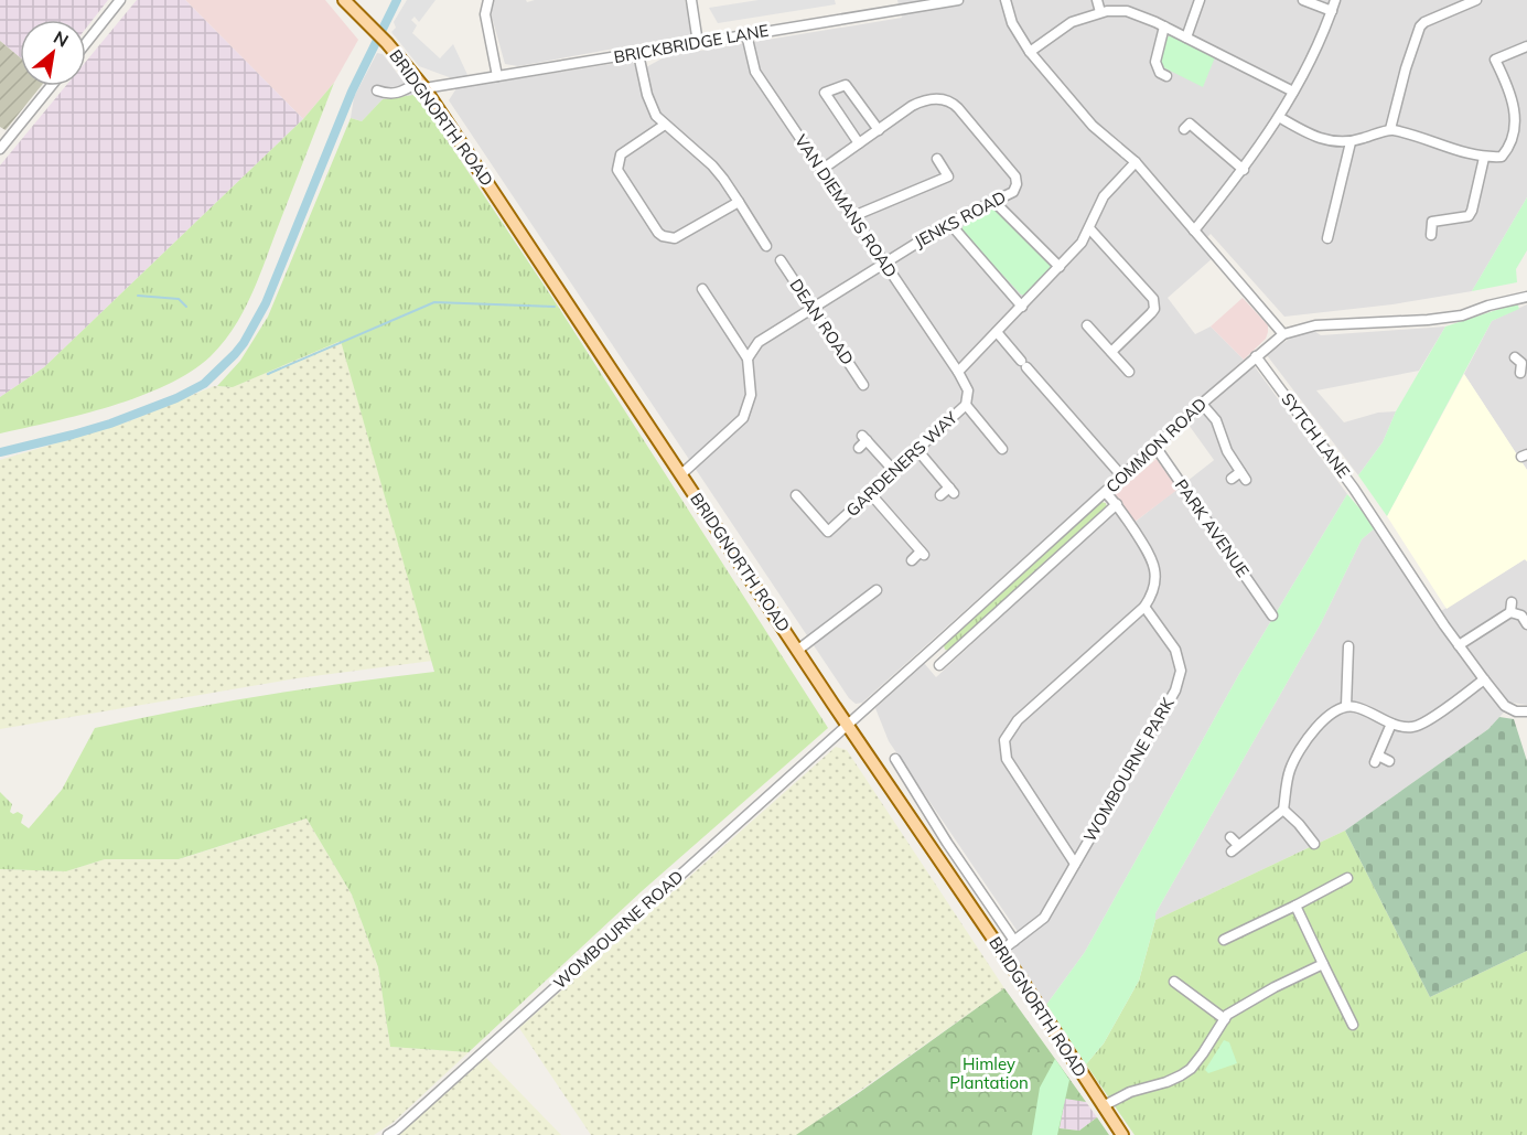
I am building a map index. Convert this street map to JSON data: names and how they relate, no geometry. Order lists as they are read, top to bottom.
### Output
{
  "streets": {
    "main road": ["BRIDGNORTH ROAD"],
    "street": [
      "BRICKBRIDGE LANE",
      "VAN DIEMANS ROAD",
      "JENKS ROAD",
      "DEAN ROAD",
      "SYTCH LANE",
      "COMMON ROAD",
      "GARDENERS WAY",
      "PARK AVENUE",
      "WOMBOURNE PARK",
      "WOMBOURNE ROAD"
    ]
  },
  "crossings": [
    ["BRICKBRIDGE LANE", "BRIDGNORTH ROAD"],
    ["BRICKBRIDGE LANE", "VAN DIEMANS ROAD"],
    ["BRIDGNORTH ROAD", "COMMON ROAD"],
    ["BRIDGNORTH ROAD", "WOMBOURNE PARK"],
    ["BRIDGNORTH ROAD", "WOMBOURNE ROAD"],
    ["VAN DIEMANS ROAD", "JENKS ROAD"],
    ["VAN DIEMANS ROAD", "GARDENERS WAY"],
    ["JENKS ROAD", "DEAN ROAD"],
    ["SYTCH LANE", "COMMON ROAD"],
    ["COMMON ROAD", "PARK AVENUE"],
    ["COMMON ROAD", "WOMBOURNE ROAD"]
  ],
  "parks": ["Himley Plantation"],
  "north": "top right"
}
